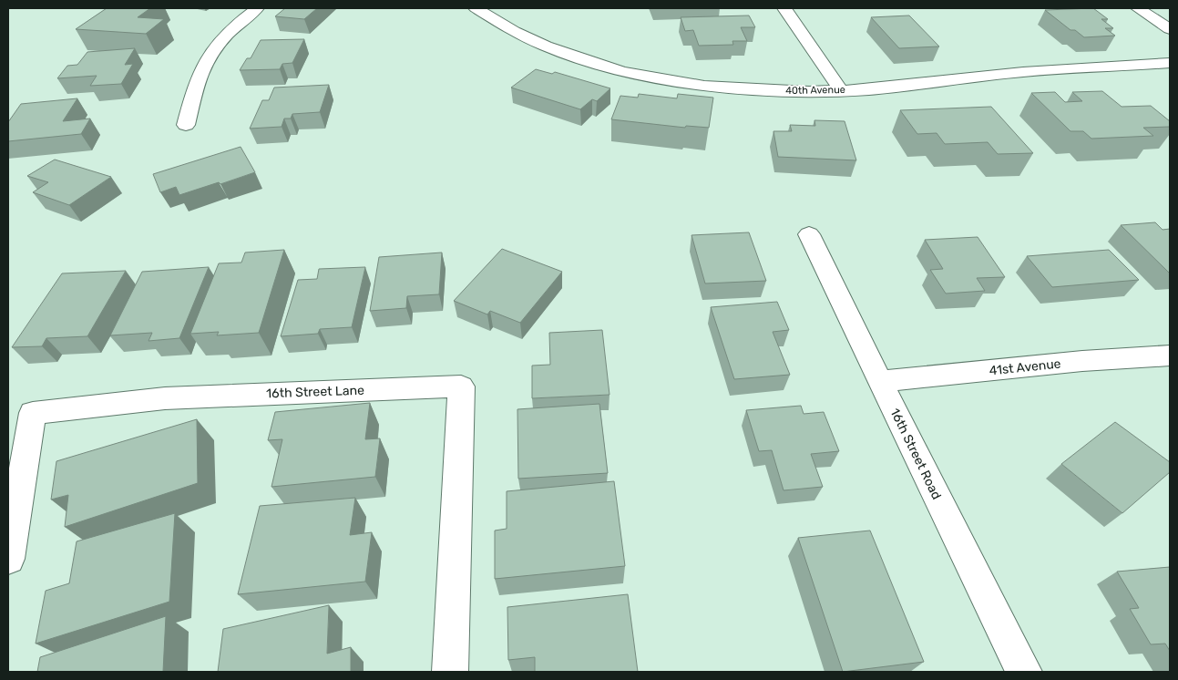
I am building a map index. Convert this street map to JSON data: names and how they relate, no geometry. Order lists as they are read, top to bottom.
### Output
{
  "streets": {
    "street": [
      "40th Avenue",
      "41st Avenue",
      "16th Street Lane",
      "16th Street Road"
    ]
  },
  "crossings": [
    ["41st Avenue", "16th Street Road"]
  ]
}
